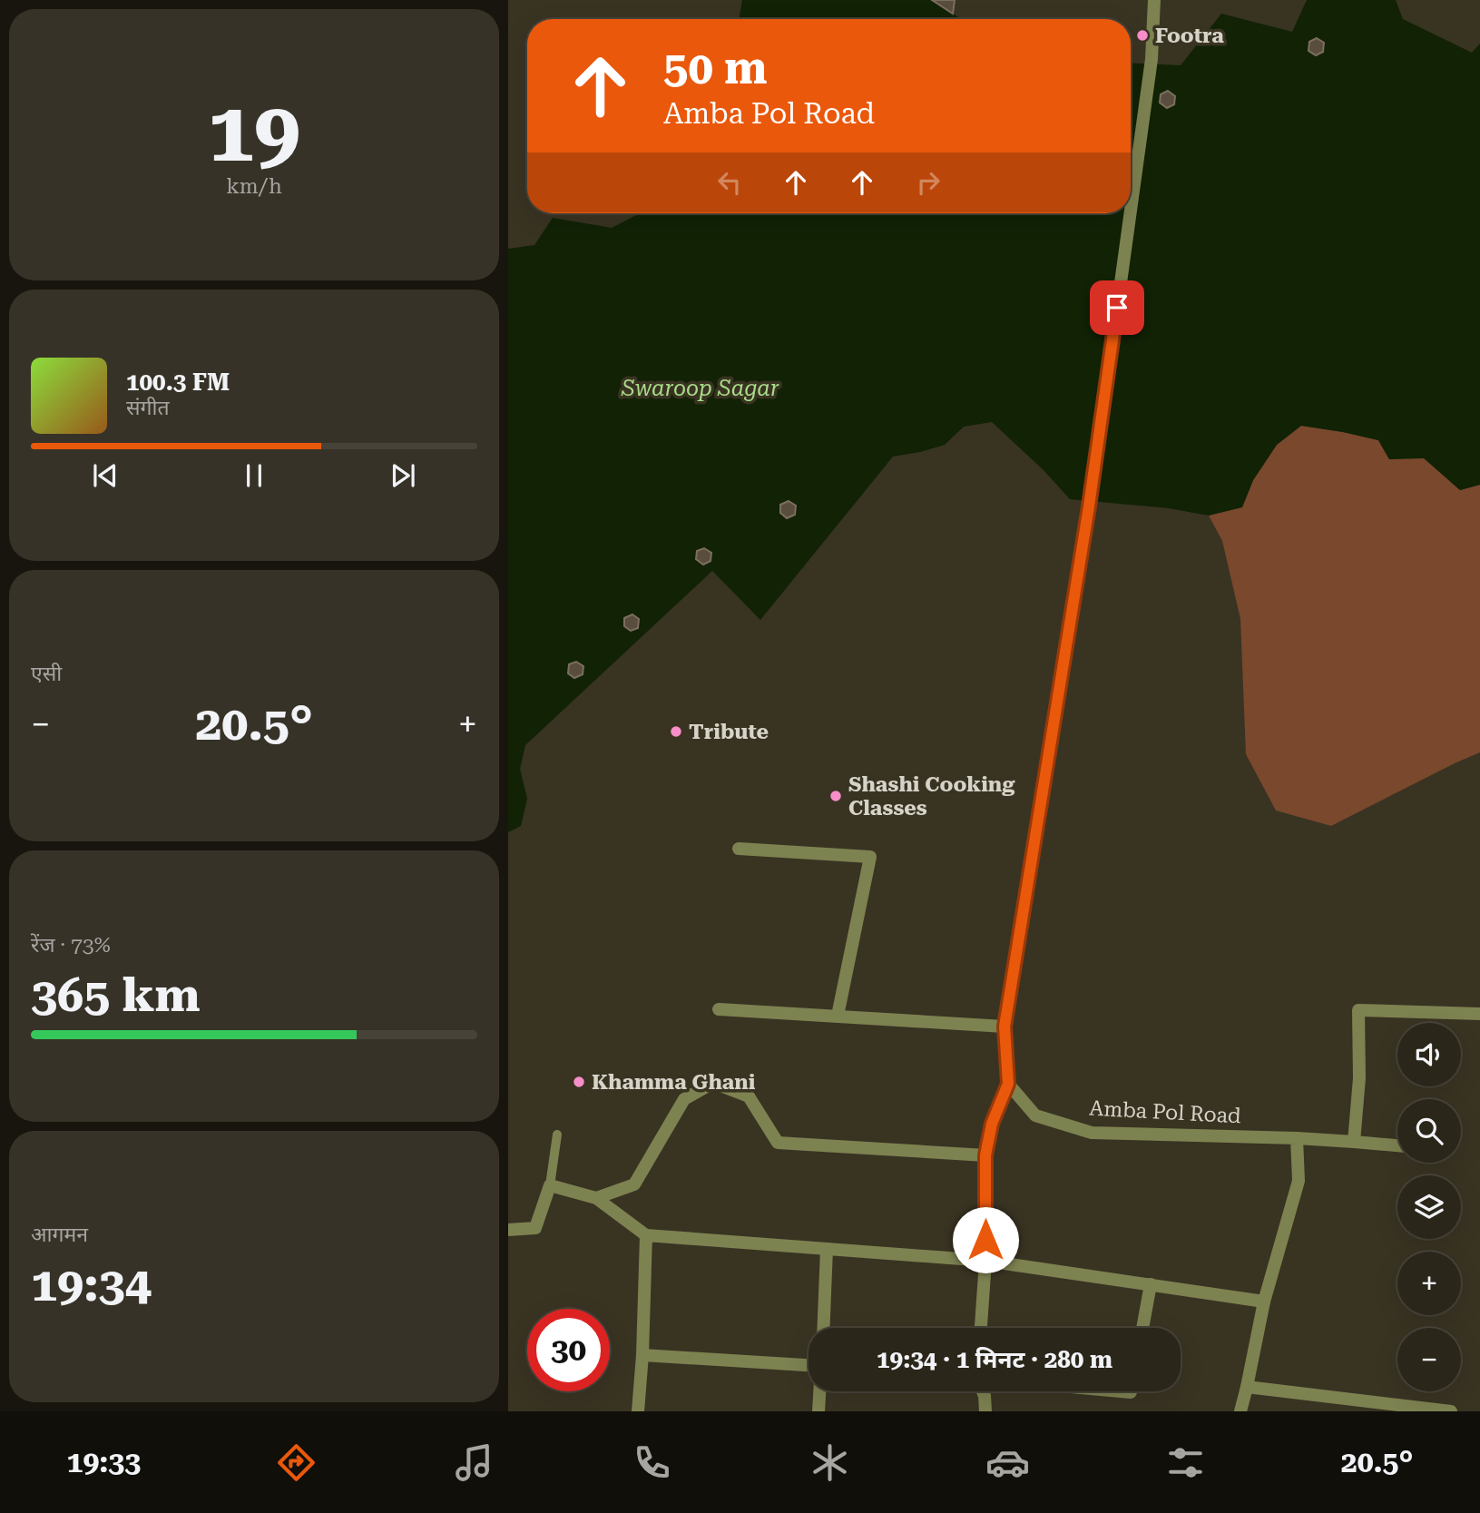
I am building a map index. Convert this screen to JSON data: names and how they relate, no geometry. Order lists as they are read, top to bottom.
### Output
{
  "streets": {
    "street": ["Amba Pol Road"]
  },
  "water": ["Swaroop Sagar"],
  "places": [
    "Footra",
    "Tribute",
    "Shashi Cooking Classes",
    "Khamma Ghani"
  ],
  "page": {
    "tile": [
      ["19", "km/h"],
      "एसी",
      ["रेंज · 73%", "365 km"],
      ["आगमन", "19:34"]
    ],
    "turn": ["50 m", "Amba Pol Road"],
    "song": ["100.3 FM", "संगीत"],
    "heat": ["−", "20.5°", "+"],
    "map_buttons": ["+", "−"],
    "limit": "30",
    "trip": "19:34 · 1 मिनट · 280 m",
    "tabs": ["19:33", "20.5°"]
  }
}
